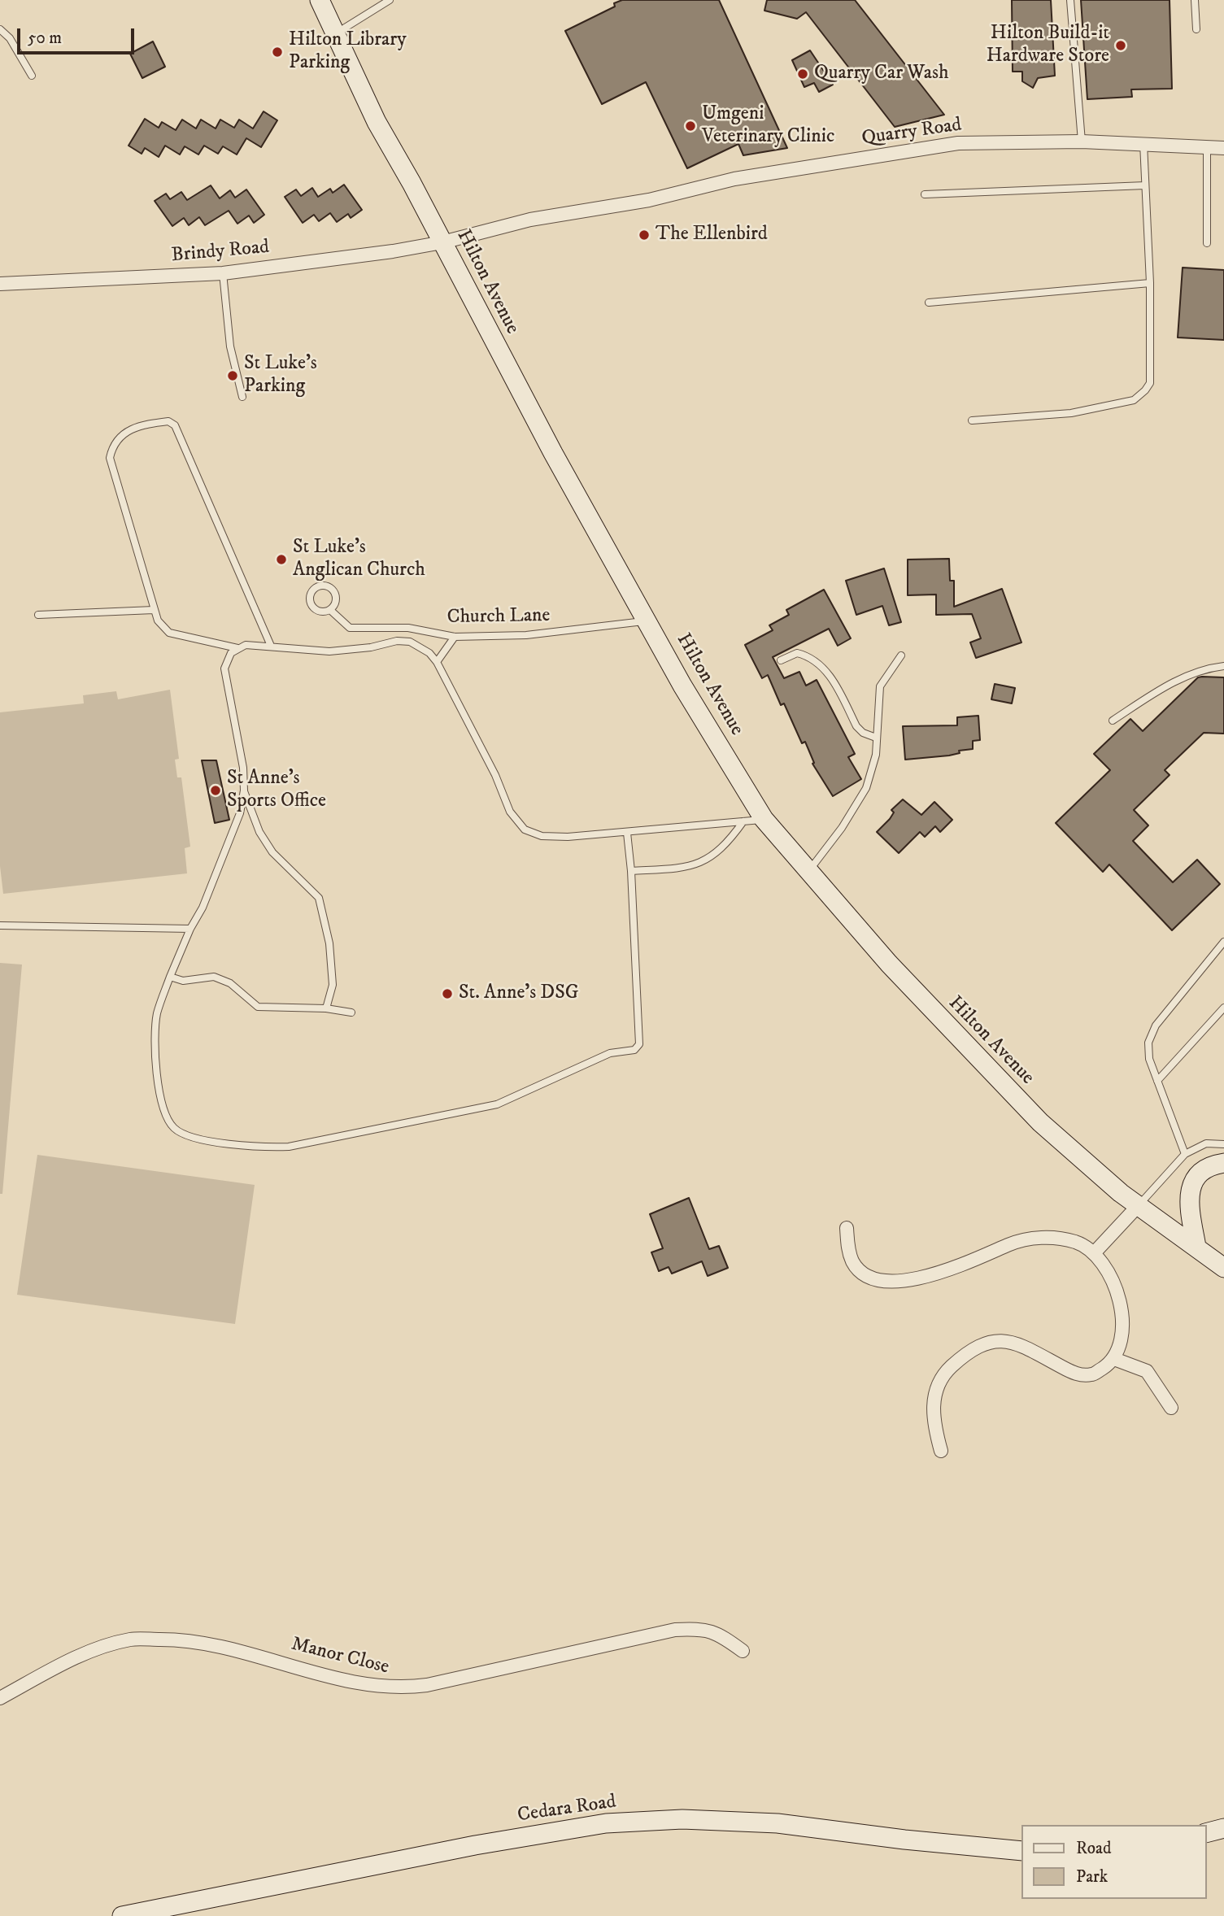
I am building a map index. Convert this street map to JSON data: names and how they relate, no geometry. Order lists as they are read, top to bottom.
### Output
{
  "streets": {
    "street": [
      "Quarry Road",
      "Brindy Road",
      "Hilton Avenue",
      "Manor Close",
      "Cedara Road"
    ],
    "lane": ["Church Lane"]
  },
  "crossings": [
    ["Quarry Road", "Brindy Road"],
    ["Quarry Road", "Hilton Avenue"],
    ["Brindy Road", "Hilton Avenue"],
    ["Hilton Avenue", "Church Lane"]
  ],
  "places": [
    "Hilton Build-it Hardware Store",
    "Hilton Library Parking",
    "Quarry Car Wash",
    "Umgeni Veterinary Clinic",
    "The Ellenbird",
    "St Luke's Parking",
    "St Luke's Anglican Church",
    "St Anne's Sports Office",
    "St. Anne's DSG"
  ],
  "legend": ["Road", "Park"],
  "scale_bar": "50 m"
}
